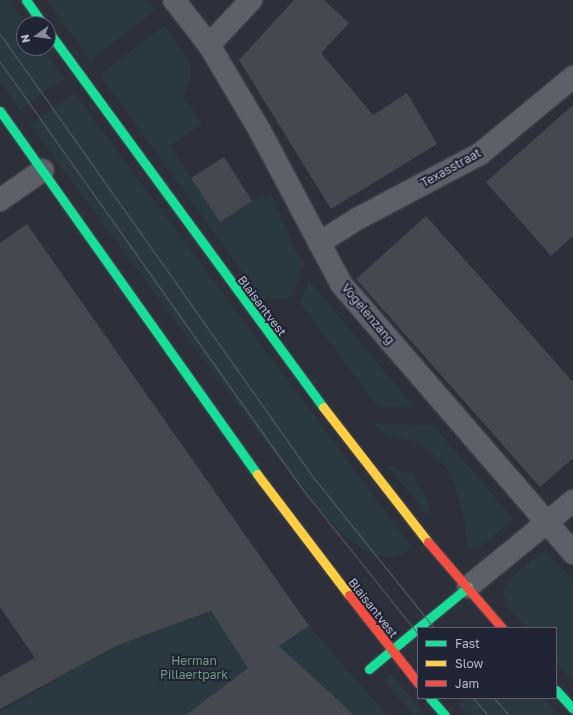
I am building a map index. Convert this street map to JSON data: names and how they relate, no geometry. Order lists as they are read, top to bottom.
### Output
{
  "streets": {
    "main road": ["Blaisantvest"],
    "street": ["Texasstraat", "Vogelenzang"]
  },
  "crossings": [
    ["Texasstraat", "Vogelenzang"]
  ],
  "parks": ["Herman Pillaertpark"],
  "legend": ["Fast", "Slow", "Jam"],
  "north": "left"
}
